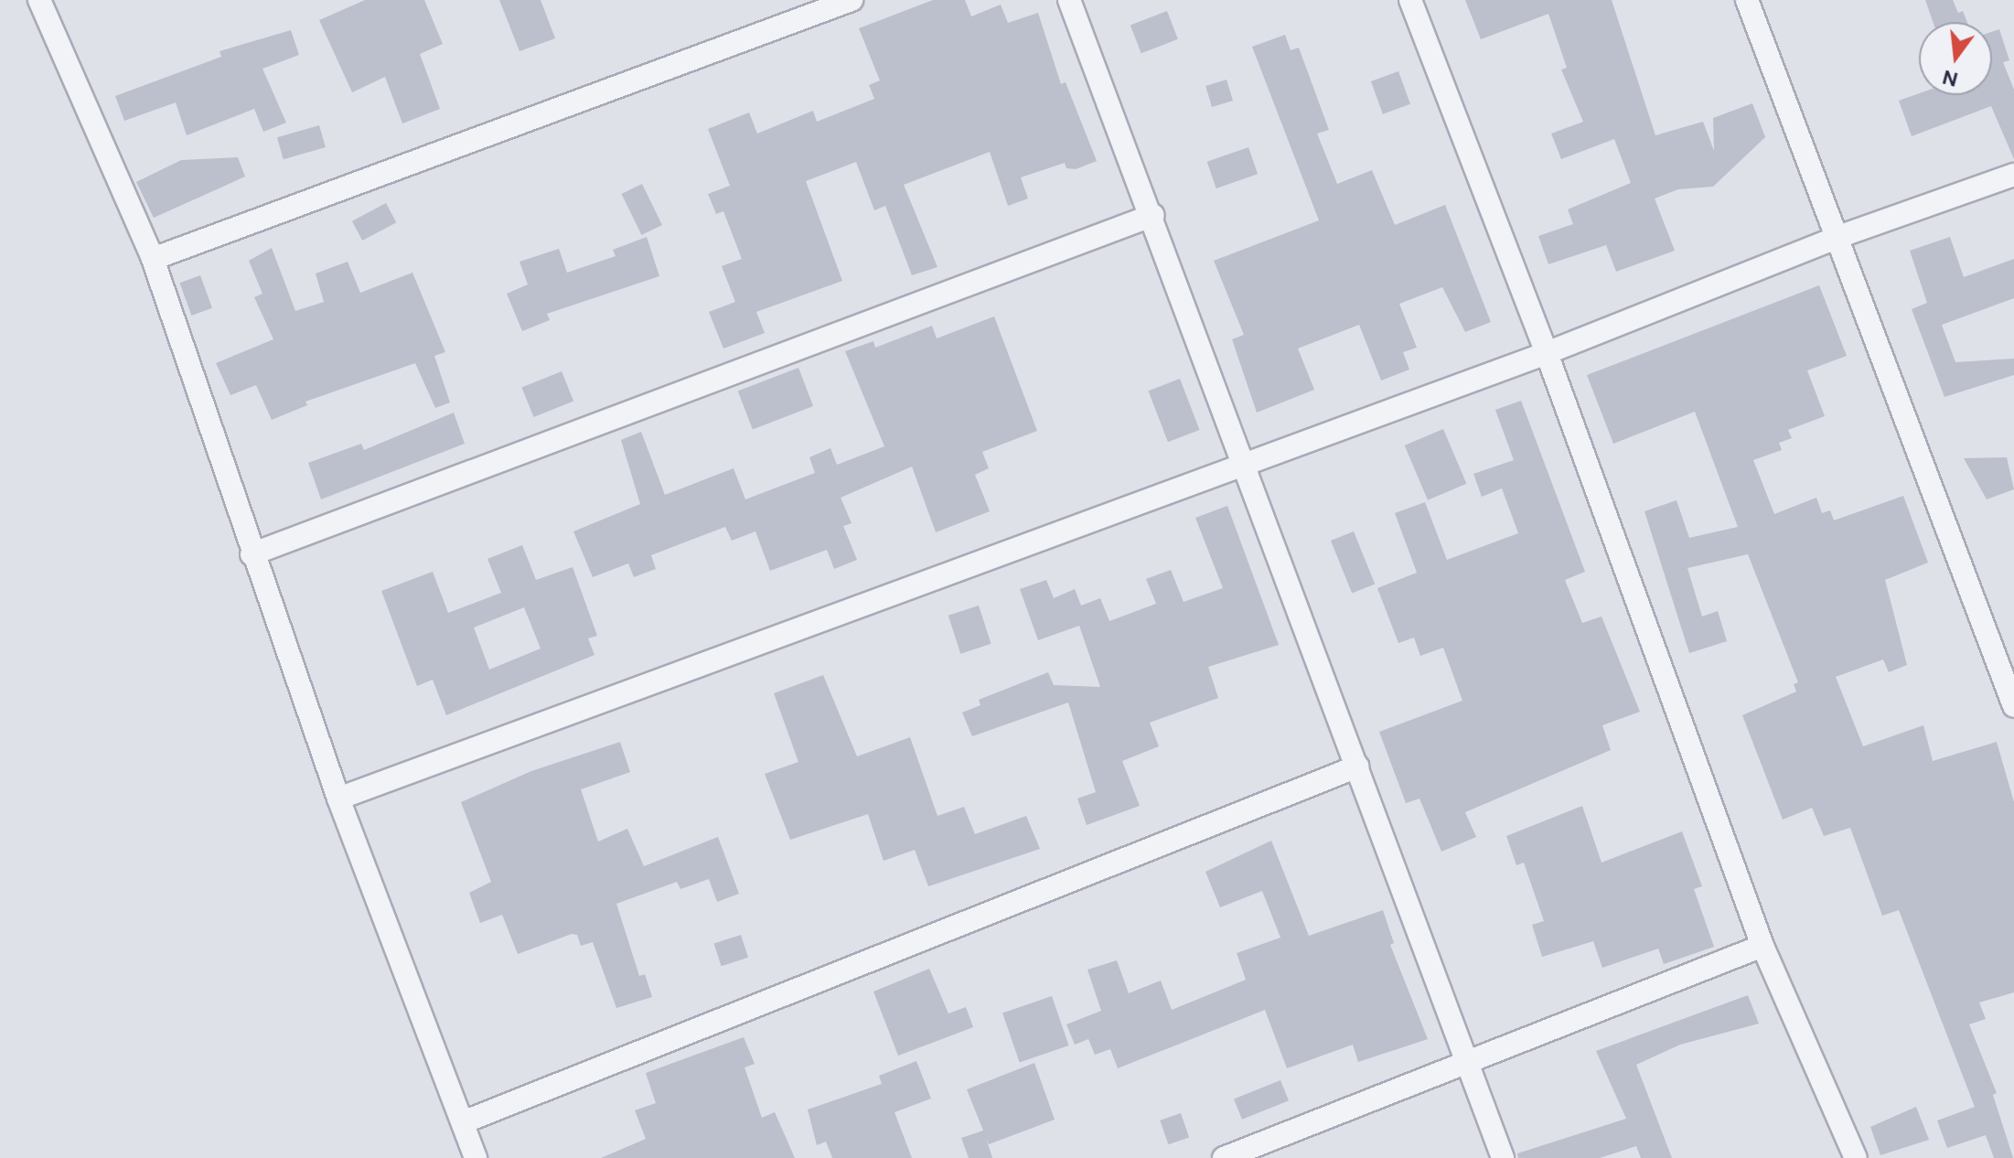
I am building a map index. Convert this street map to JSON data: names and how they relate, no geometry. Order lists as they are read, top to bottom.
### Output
{
  "north": "bottom"
}
